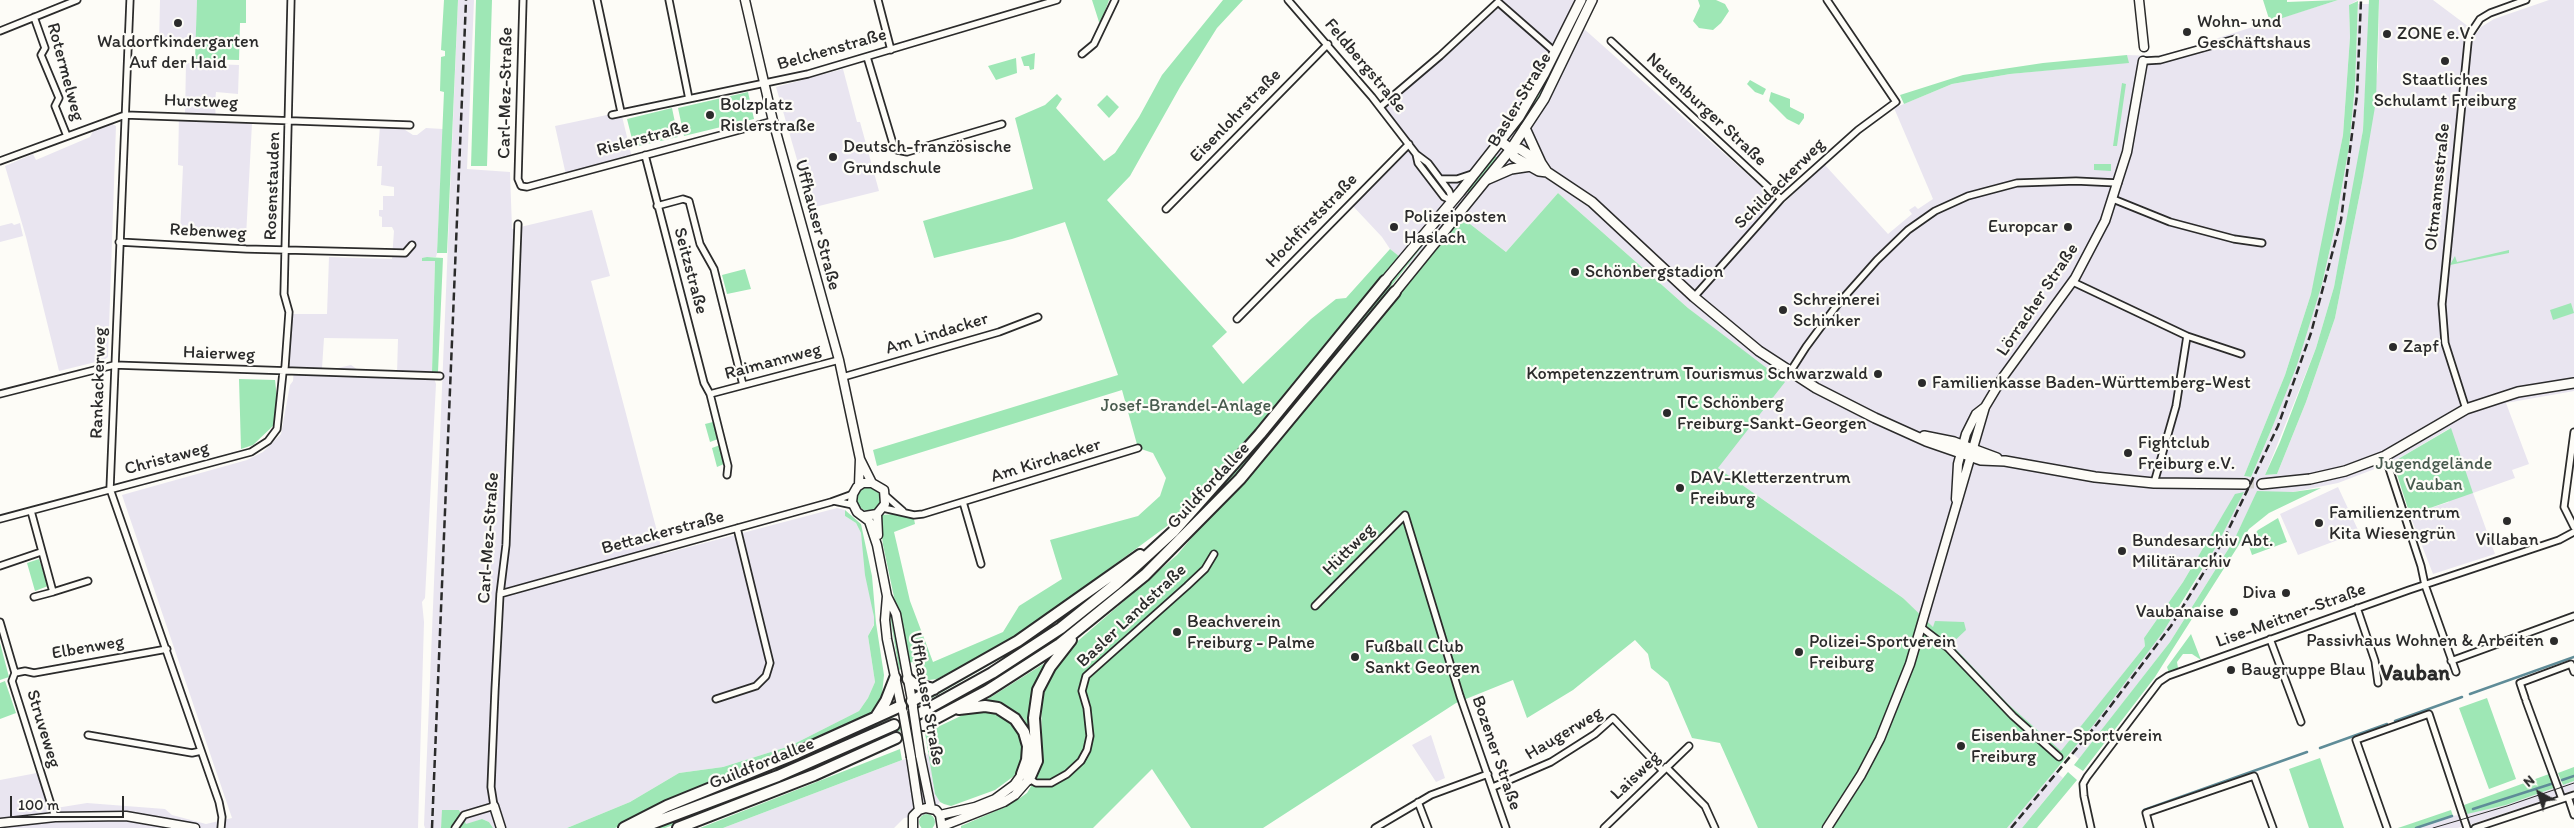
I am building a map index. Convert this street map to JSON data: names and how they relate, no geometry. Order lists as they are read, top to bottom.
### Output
{
  "streets": {
    "highway": ["Guildfordallee"],
    "main road": ["Basler Straße"],
    "street": [
      "Belchenstraße",
      "Feldbergstraße",
      "Rotermelweg",
      "Carl-Mez-Straße",
      "Hurstweg",
      "Neuenburger Straße",
      "Eisenlohrstraße",
      "Rislerstraße",
      "Schildackerweg",
      "Rosenstauden",
      "Oltmannsstraße",
      "Hochfirststraße",
      "Uffhauser Straße",
      "Rebenweg",
      "Seitzstraße",
      "Lörracher Straße",
      "Am Lindacker",
      "Haierweg",
      "Raimannweg",
      "Rankackerweg",
      "Christaweg",
      "Am Kirchacker",
      "Bettackerstraße",
      "Hüttweg",
      "Basler Landstraße",
      "Lise-Meitner-Straße",
      "Elbenweg",
      "Struveweg",
      "Haugerweg",
      "Bozener Straße",
      "Laisweg"
    ]
  },
  "crossings": [
    ["Belchenstraße", "Uffhauser Straße"],
    ["Feldbergstraße", "Basler Straße"],
    ["Feldbergstraße", "Eisenlohrstraße"],
    ["Feldbergstraße", "Hochfirststraße"],
    ["Feldbergstraße", "Guildfordallee"],
    ["Rotermelweg", "Hurstweg"],
    ["Carl-Mez-Straße", "Rislerstraße"],
    ["Carl-Mez-Straße", "Bettackerstraße"],
    ["Basler Straße", "Guildfordallee"],
    ["Hurstweg", "Rosenstauden"],
    ["Hurstweg", "Rankackerweg"],
    ["Neuenburger Straße", "Schildackerweg"],
    ["Rislerstraße", "Uffhauser Straße"],
    ["Rislerstraße", "Seitzstraße"],
    ["Rosenstauden", "Rebenweg"],
    ["Rosenstauden", "Haierweg"],
    ["Rosenstauden", "Christaweg"],
    ["Uffhauser Straße", "Am Lindacker"],
    ["Uffhauser Straße", "Raimannweg"],
    ["Uffhauser Straße", "Am Kirchacker"],
    ["Uffhauser Straße", "Guildfordallee"],
    ["Uffhauser Straße", "Bettackerstraße"],
    ["Rebenweg", "Rankackerweg"],
    ["Seitzstraße", "Raimannweg"],
    ["Haierweg", "Rankackerweg"],
    ["Haierweg", "Christaweg"],
    ["Rankackerweg", "Christaweg"],
    ["Rankackerweg", "Elbenweg"],
    ["Am Kirchacker", "Bettackerstraße"],
    ["Hüttweg", "Bozener Straße"],
    ["Elbenweg", "Struveweg"],
    ["Haugerweg", "Bozener Straße"],
    ["Haugerweg", "Laisweg"]
  ],
  "districts": ["Vauban"],
  "parks": ["Josef-Brandel-Anlage", "Jugendgelände Vauban"],
  "places": [
    "Waldorfkindergarten Auf der Haid",
    "Wohn- und Geschäftshaus",
    "ZONE e.V.",
    "Staatliches Schulamt Freiburg",
    "Bolzplatz Rislerstraße",
    "Deutsch-französische Grundschule",
    "Polizeiposten Haslach",
    "Europcar",
    "Schönbergstadion",
    "Schreinerei Schinker",
    "Zapf",
    "Kompetenzzentrum Tourismus Schwarzwald",
    "Familienkasse Baden-Württemberg-West",
    "TC Schönberg Freiburg-Sankt-Georgen",
    "Fightclub Freiburg e.V.",
    "DAV-Kletterzentrum Freiburg",
    "Villaban",
    "Familienzentrum Kita Wiesengrün",
    "Bundesarchiv Abt. Militärarchiv",
    "Diva",
    "Vaubanaise",
    "Beachverein Freiburg - Palme",
    "Passivhaus Wohnen & Arbeiten",
    "Polizei-Sportverein Freiburg",
    "Fußball Club Sankt Georgen",
    "Baugruppe Blau",
    "Eisenbahner-Sportverein Freiburg"
  ],
  "scale_bar": "100 m",
  "north": "top left"
}
